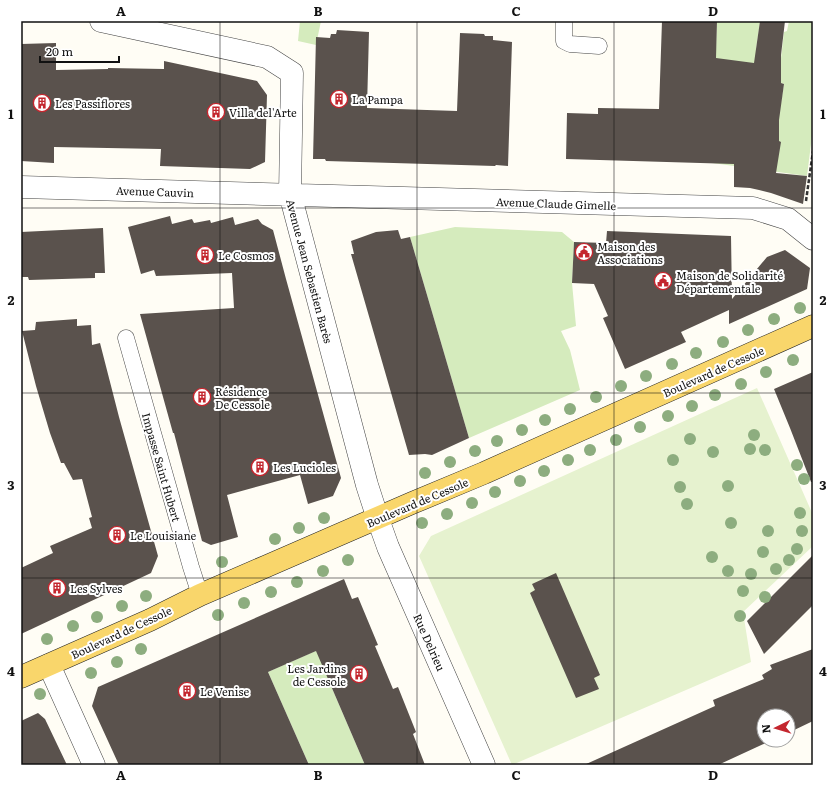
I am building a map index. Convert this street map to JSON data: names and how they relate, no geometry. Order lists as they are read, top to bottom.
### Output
{
  "streets": {
    "main road": ["Boulevard de Cessole"],
    "street": [
      "Avenue Cauvin",
      "Avenue Claude Gimelle",
      "Avenue Jean Sebastien Barès",
      "Rue Delrieu"
    ],
    "lane": ["Impasse Saint Hubert"]
  },
  "crossings": [
    ["Avenue Cauvin", "Avenue Claude Gimelle"],
    ["Avenue Cauvin", "Avenue Jean Sebastien Barès"],
    ["Avenue Claude Gimelle", "Avenue Jean Sebastien Barès"],
    ["Avenue Jean Sebastien Barès", "Boulevard de Cessole"],
    ["Avenue Jean Sebastien Barès", "Rue Delrieu"],
    ["Boulevard de Cessole", "Impasse Saint Hubert"],
    ["Boulevard de Cessole", "Rue Delrieu"]
  ],
  "places": {
    "building": [
      "La Pampa",
      "Les Passiflores",
      "Villa del'Arte",
      "Le Cosmos",
      "Résidence De Cessole",
      "Les Lucioles",
      "Le Louisiane",
      "Les Sylves",
      "Les Jardins de Cessole",
      "Le Venise"
    ],
    "public building": ["Maison des Associations", "Maison de Solidarité Départementale"]
  },
  "scale_bar": "20 m",
  "north": "left",
  "grid": {
    "columns": [
      "A",
      "B",
      "C",
      "D"
    ],
    "rows": [
      "1",
      "2",
      "3",
      "4"
    ]
  }
}
